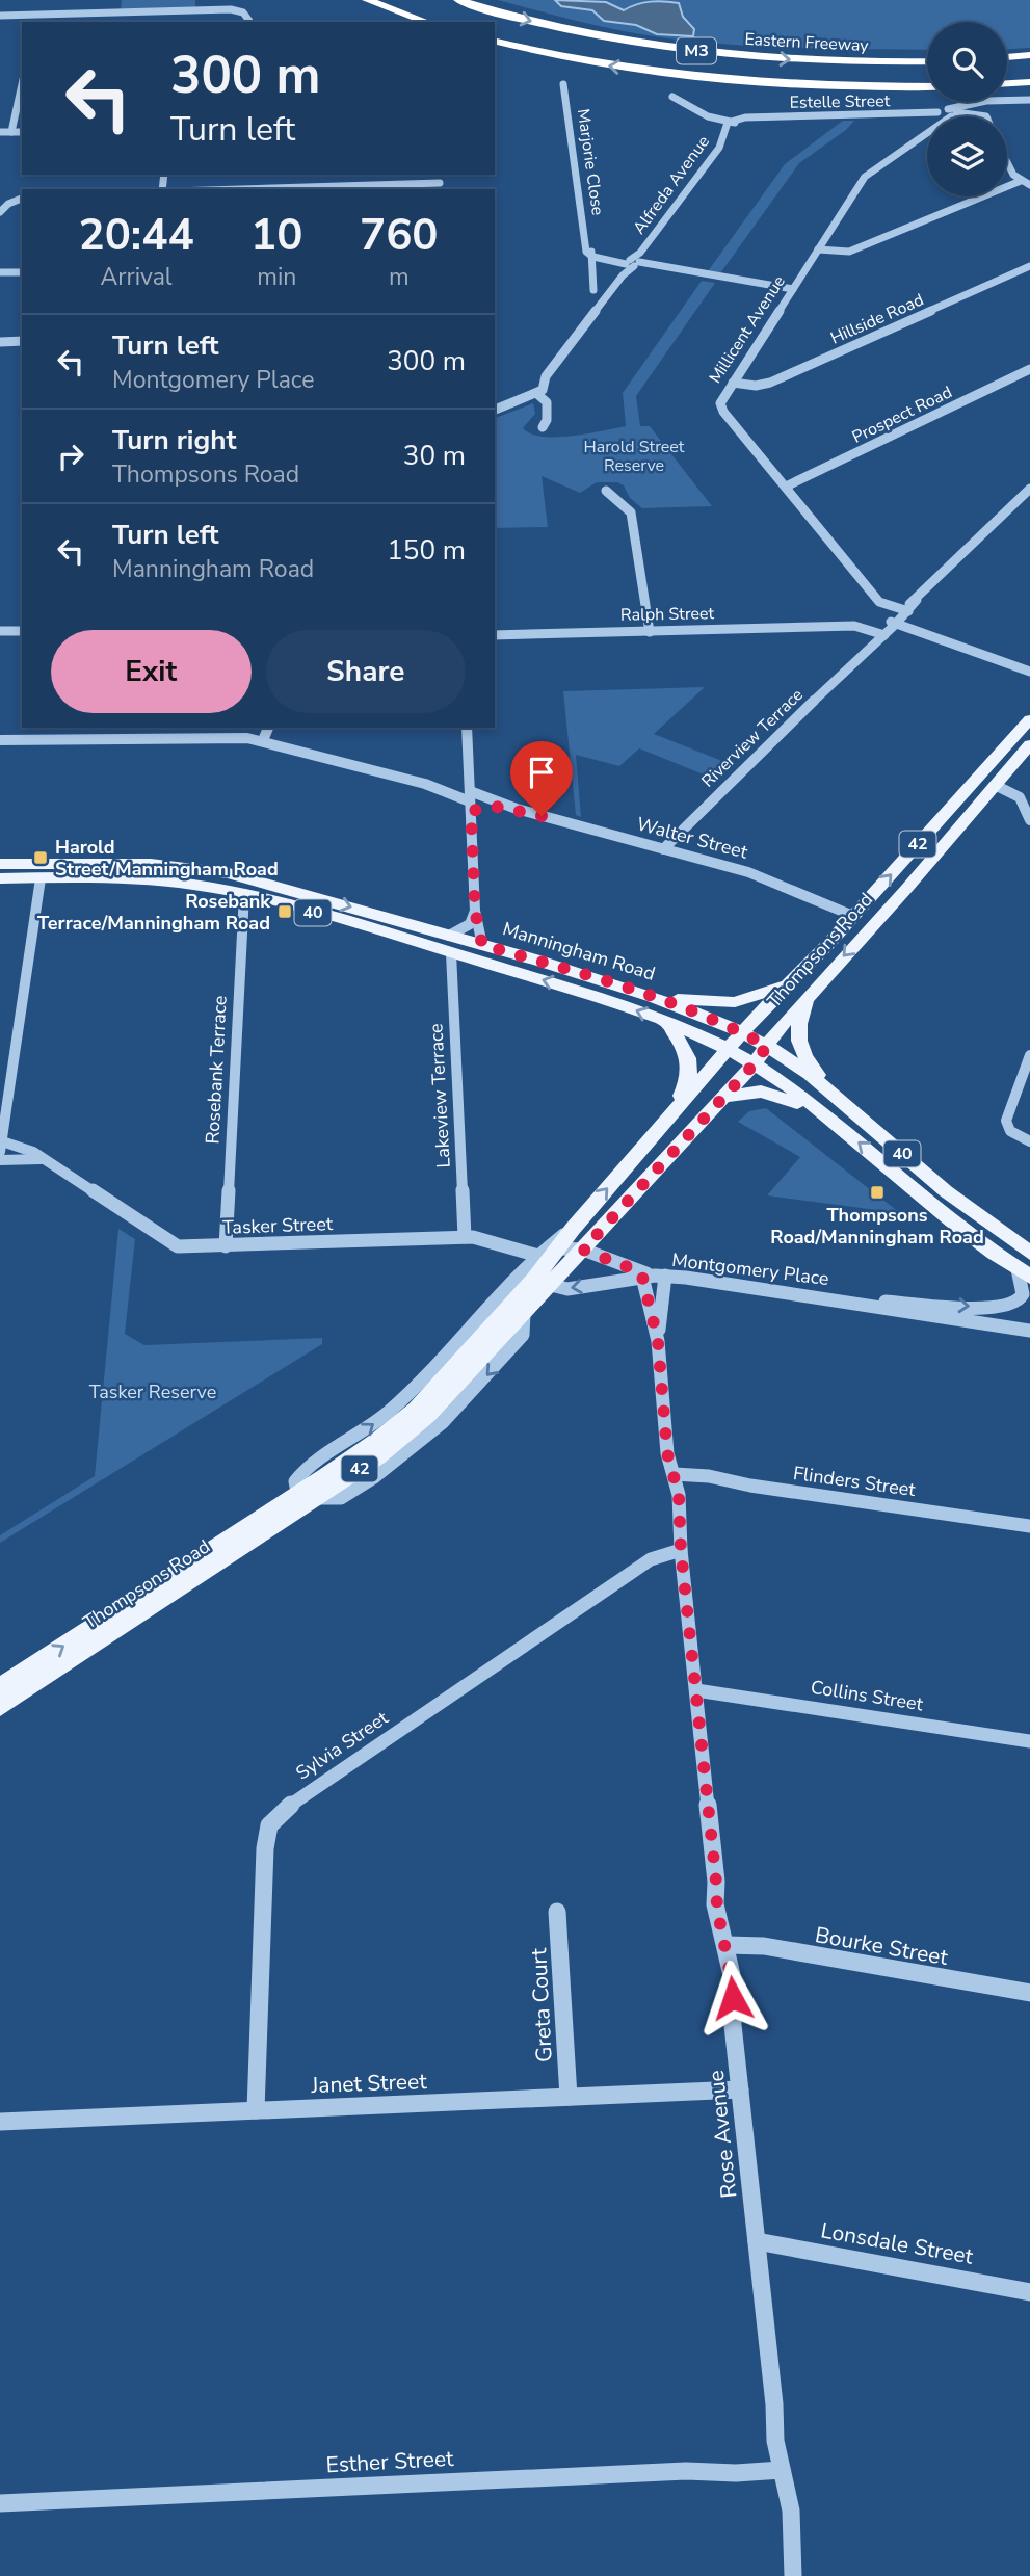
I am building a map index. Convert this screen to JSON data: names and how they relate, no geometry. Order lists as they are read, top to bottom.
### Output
{
  "streets": {
    "highway": ["Eastern Freeway", "M3"],
    "main road": [
      "42",
      "40",
      "Thompsons Road",
      "Manningham Road"
    ],
    "street": [
      "Estelle Street",
      "Marjorie Close",
      "Alfreda Avenue",
      "Hillside Road",
      "Millicent Avenue",
      "Prospect Road",
      "Ralph Street",
      "Riverview Terrace",
      "Walter Street",
      "Rosebank Terrace",
      "Lakeview Terrace",
      "Tasker Street",
      "Montgomery Place",
      "Flinders Street",
      "Collins Street",
      "Sylvia Street",
      "Bourke Street",
      "Greta Court",
      "Janet Street",
      "Rose Avenue",
      "Lonsdale Street",
      "Esther Street"
    ]
  },
  "crossings": [
    ["Estelle Street", "Alfreda Avenue"],
    ["Hillside Road", "Millicent Avenue"],
    ["Millicent Avenue", "Prospect Road"],
    ["Millicent Avenue", "Riverview Terrace"],
    ["Ralph Street", "Riverview Terrace"],
    ["Riverview Terrace", "Walter Street"],
    ["Walter Street", "Thompsons Road"],
    ["Thompsons Road", "Manningham Road"],
    ["Thompsons Road", "Tasker Street"],
    ["Thompsons Road", "Montgomery Place"],
    ["Manningham Road", "Rosebank Terrace"],
    ["Manningham Road", "Lakeview Terrace"],
    ["Manningham Road", "Montgomery Place"],
    ["Rosebank Terrace", "Tasker Street"],
    ["Lakeview Terrace", "Tasker Street"],
    ["Montgomery Place", "Rose Avenue"],
    ["Flinders Street", "Rose Avenue"],
    ["Collins Street", "Rose Avenue"],
    ["Sylvia Street", "Janet Street"],
    ["Sylvia Street", "Rose Avenue"],
    ["Bourke Street", "Rose Avenue"],
    ["Greta Court", "Janet Street"],
    ["Janet Street", "Rose Avenue"],
    ["Rose Avenue", "Lonsdale Street"],
    ["Rose Avenue", "Esther Street"]
  ],
  "parks": ["Harold Street Reserve", "Tasker Reserve"],
  "places": {
    "transit": ["Harold Street/Manningham Road", "Rosebank Terrace/Manningham Road", "Thompsons Road/Manningham Road"]
  },
  "page": {
    "turn": ["300 m", "Turn left"],
    "eta": [
      "20:44",
      "Arrival",
      "10",
      "min",
      "760",
      "m"
    ],
    "list": [
      {
        "name": "Turn left",
        "note": "Montgomery Place",
        "value": "300 m"
      },
      {
        "name": "Turn right",
        "note": "Thompsons Road",
        "value": "30 m"
      },
      {
        "name": "Turn left",
        "note": "Manningham Road",
        "value": "150 m"
      }
    ],
    "buttons": ["Exit", "Share"]
  }
}
